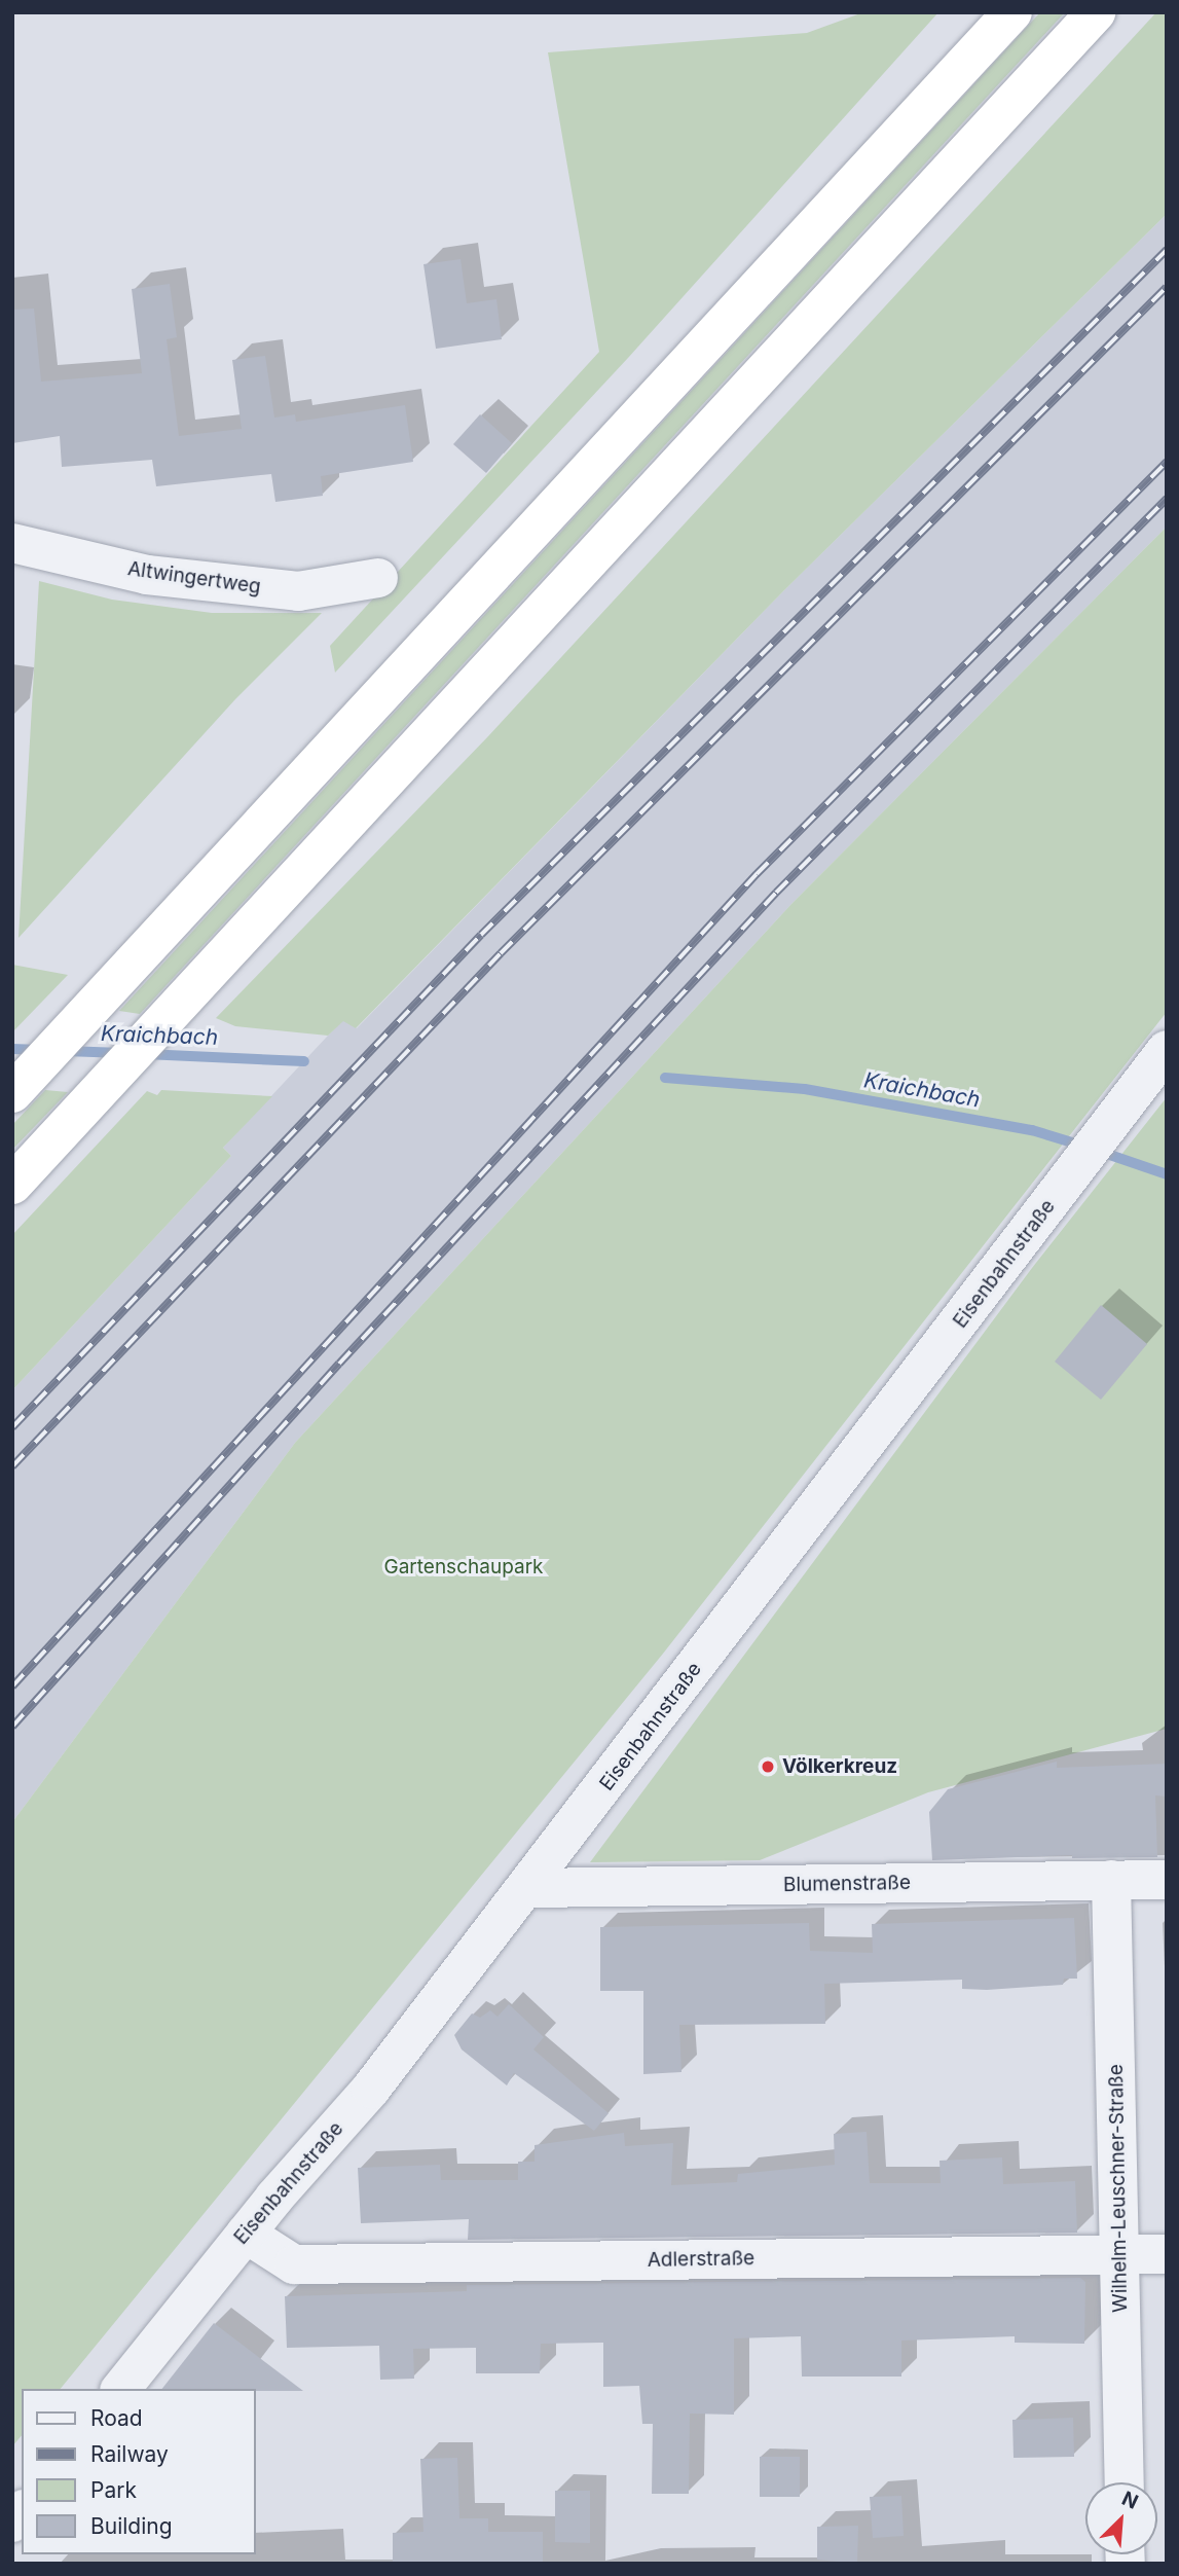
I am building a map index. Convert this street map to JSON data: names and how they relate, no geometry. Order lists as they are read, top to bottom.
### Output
{
  "streets": {
    "street": [
      "Altwingertweg",
      "Eisenbahnstraße",
      "Blumenstraße",
      "Wilhelm-Leuschner-Straße",
      "Adlerstraße"
    ]
  },
  "crossings": [
    ["Eisenbahnstraße", "Blumenstraße"],
    ["Eisenbahnstraße", "Adlerstraße"],
    ["Blumenstraße", "Wilhelm-Leuschner-Straße"],
    ["Wilhelm-Leuschner-Straße", "Adlerstraße"]
  ],
  "water": ["Kraichbach"],
  "parks": ["Gartenschaupark"],
  "places": ["Völkerkreuz"],
  "legend": [
    "Road",
    "Railway",
    "Park",
    "Building"
  ],
  "north": "top right"
}
